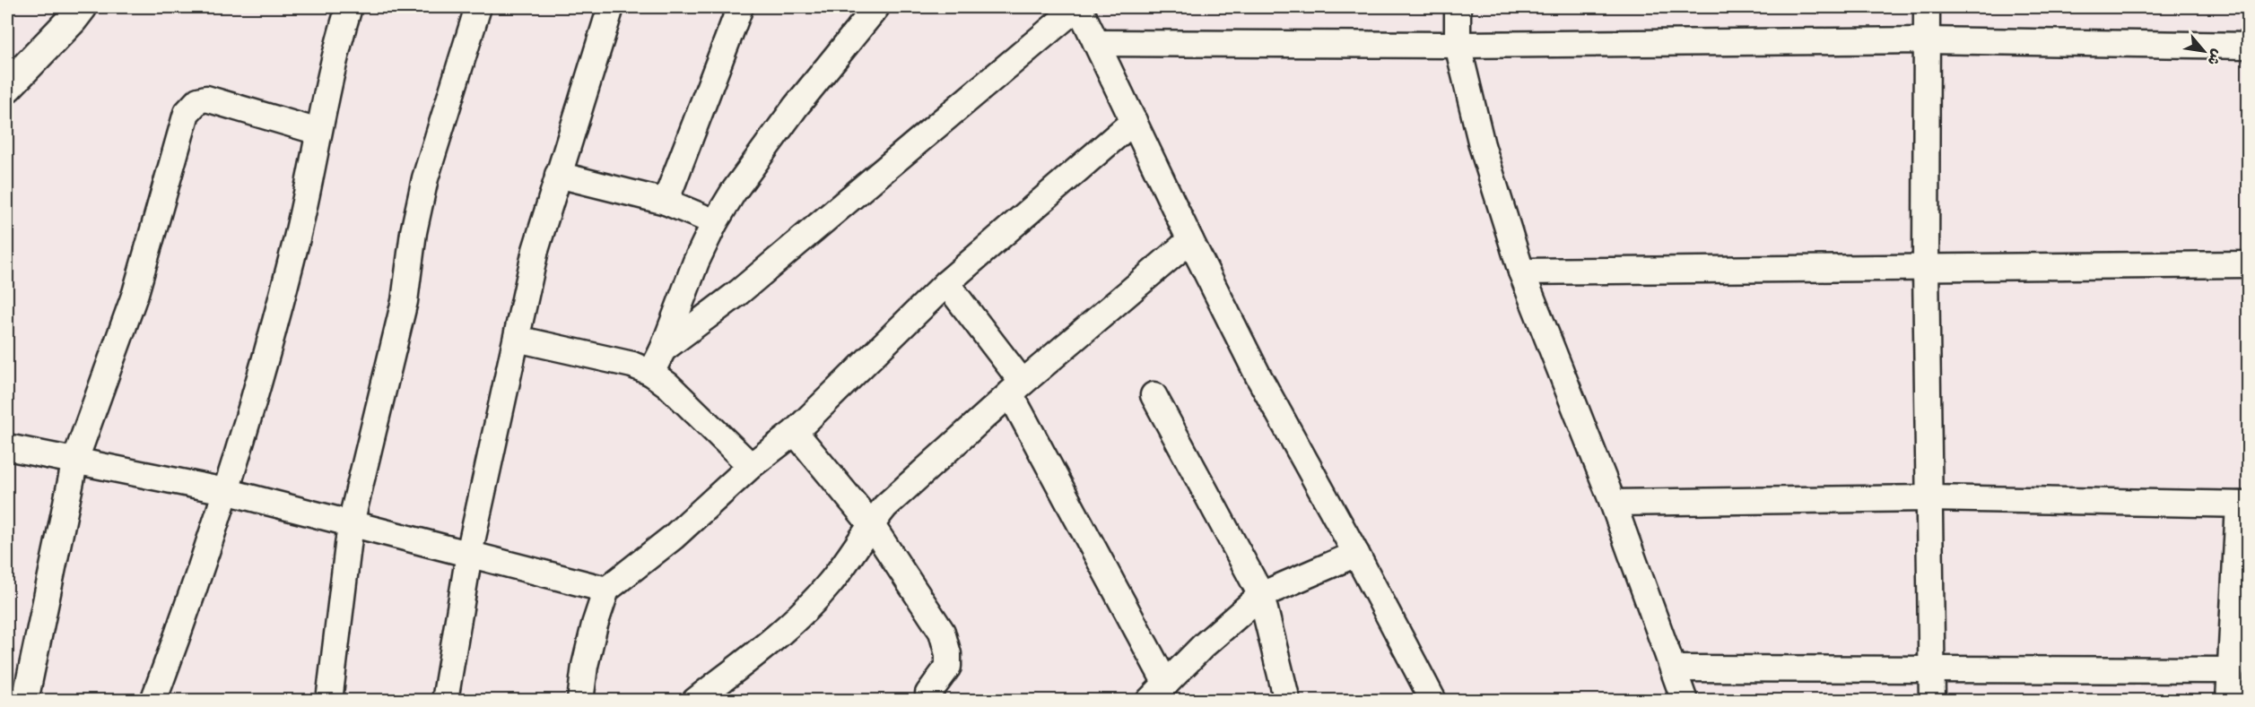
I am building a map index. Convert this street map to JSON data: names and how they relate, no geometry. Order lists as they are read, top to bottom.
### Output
{
  "north": "bottom right"
}
